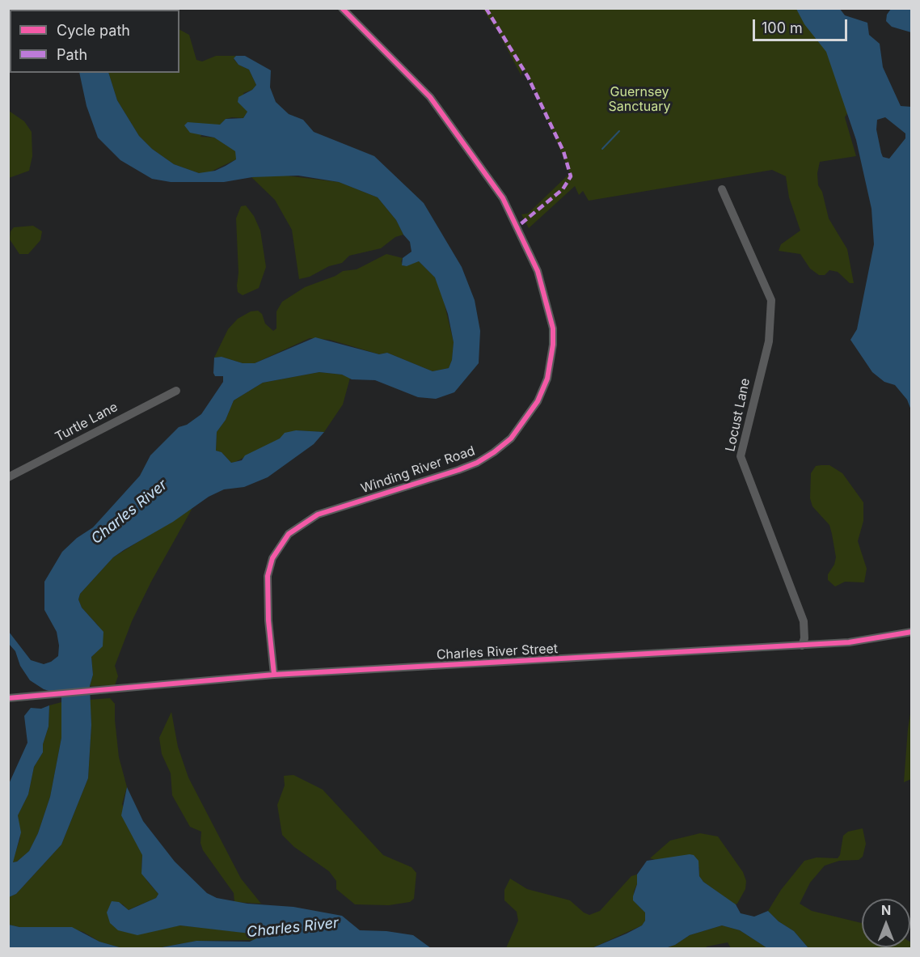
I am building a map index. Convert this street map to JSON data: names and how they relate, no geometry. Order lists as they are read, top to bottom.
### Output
{
  "streets": {
    "street": [
      "Locust Lane",
      "Turtle Lane",
      "Winding River Road",
      "Charles River Street"
    ]
  },
  "crossings": [
    ["Locust Lane", "Charles River Street"],
    ["Winding River Road", "Charles River Street"]
  ],
  "water": ["Charles River"],
  "parks": ["Guernsey Sanctuary"],
  "legend": ["Cycle path", "Path"],
  "scale_bar": "100 m",
  "north": "top"
}
